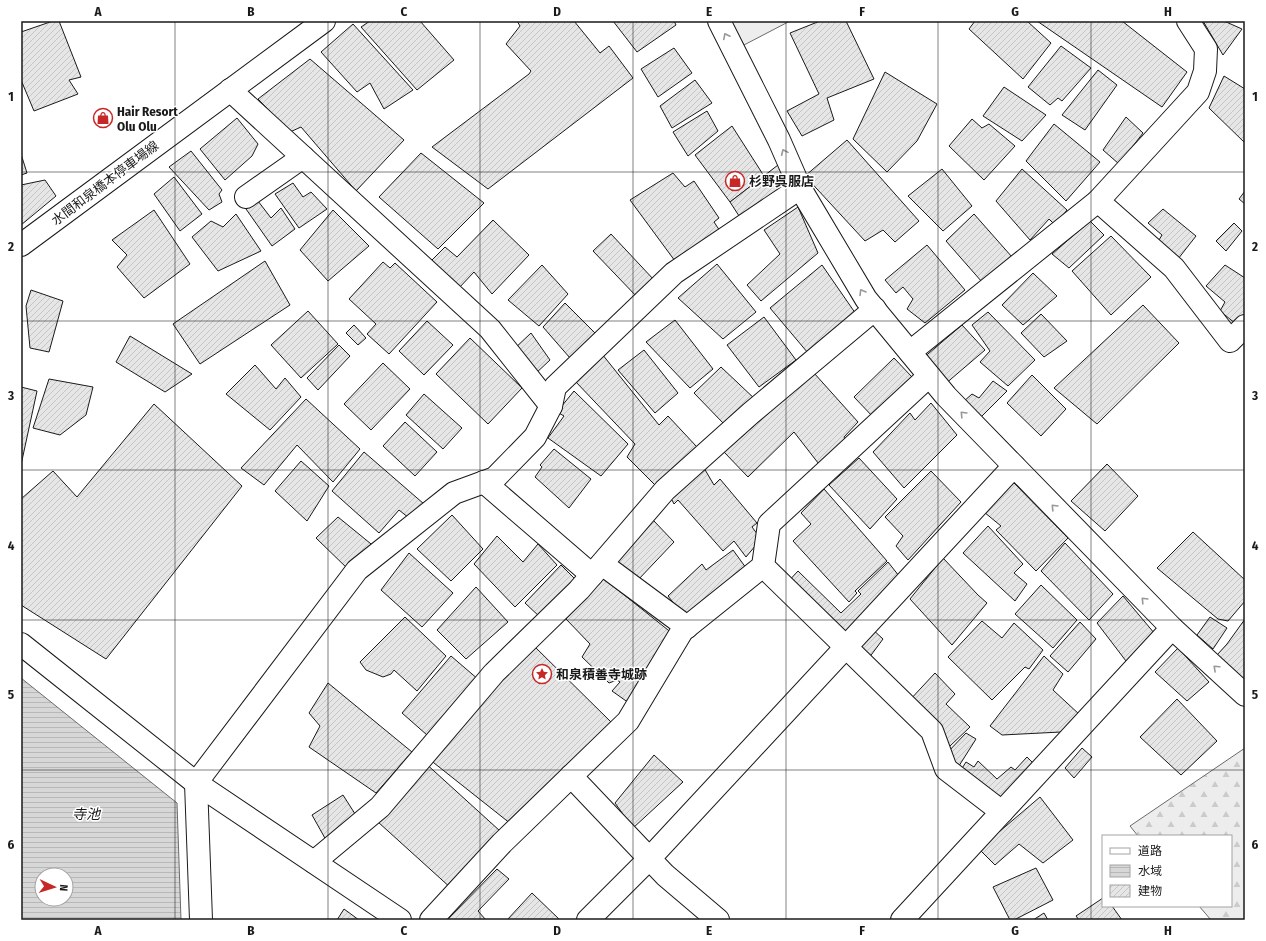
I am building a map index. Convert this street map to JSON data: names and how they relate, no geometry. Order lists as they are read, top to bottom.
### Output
{
  "streets": {
    "street": ["水間和泉橋本停車場線"]
  },
  "water": ["寺池"],
  "places": {
    "shop": ["Hair Resort Olu Olu", "杉野呉服店"],
    "place": ["和泉積善寺城跡"]
  },
  "legend": ["道路", "水域", "建物"],
  "north": "right",
  "grid": {
    "columns": [
      "A",
      "B",
      "C",
      "D",
      "E",
      "F",
      "G",
      "H"
    ],
    "rows": [
      "1",
      "2",
      "3",
      "4",
      "5",
      "6"
    ]
  }
}
